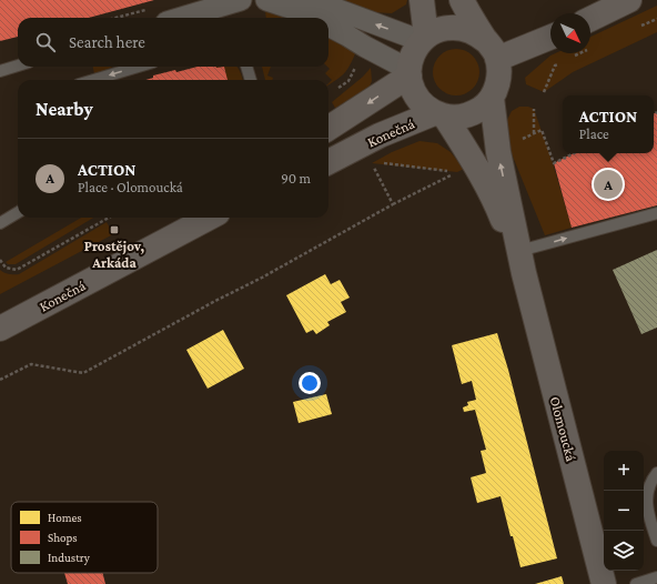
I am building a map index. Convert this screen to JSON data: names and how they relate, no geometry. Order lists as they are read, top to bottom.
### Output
{
  "streets": {
    "main road": ["Konečná", "Olomoucká"]
  },
  "crossings": [
    ["Konečná", "Olomoucká"]
  ],
  "places": {
    "transit": ["Prostějov, Arkáda"]
  },
  "legend": ["Homes", "Shops", "Industry"],
  "north": "bottom right",
  "page": {
    "search": "Search here",
    "heading": "Nearby",
    "popup": ["ACTION", "Place"],
    "list": [
      {
        "mark": "A",
        "name": "ACTION",
        "note": "Place · Olomoucká",
        "value": "90 m"
      }
    ],
    "pins": "A",
    "map_buttons": ["+", "−"]
  }
}
